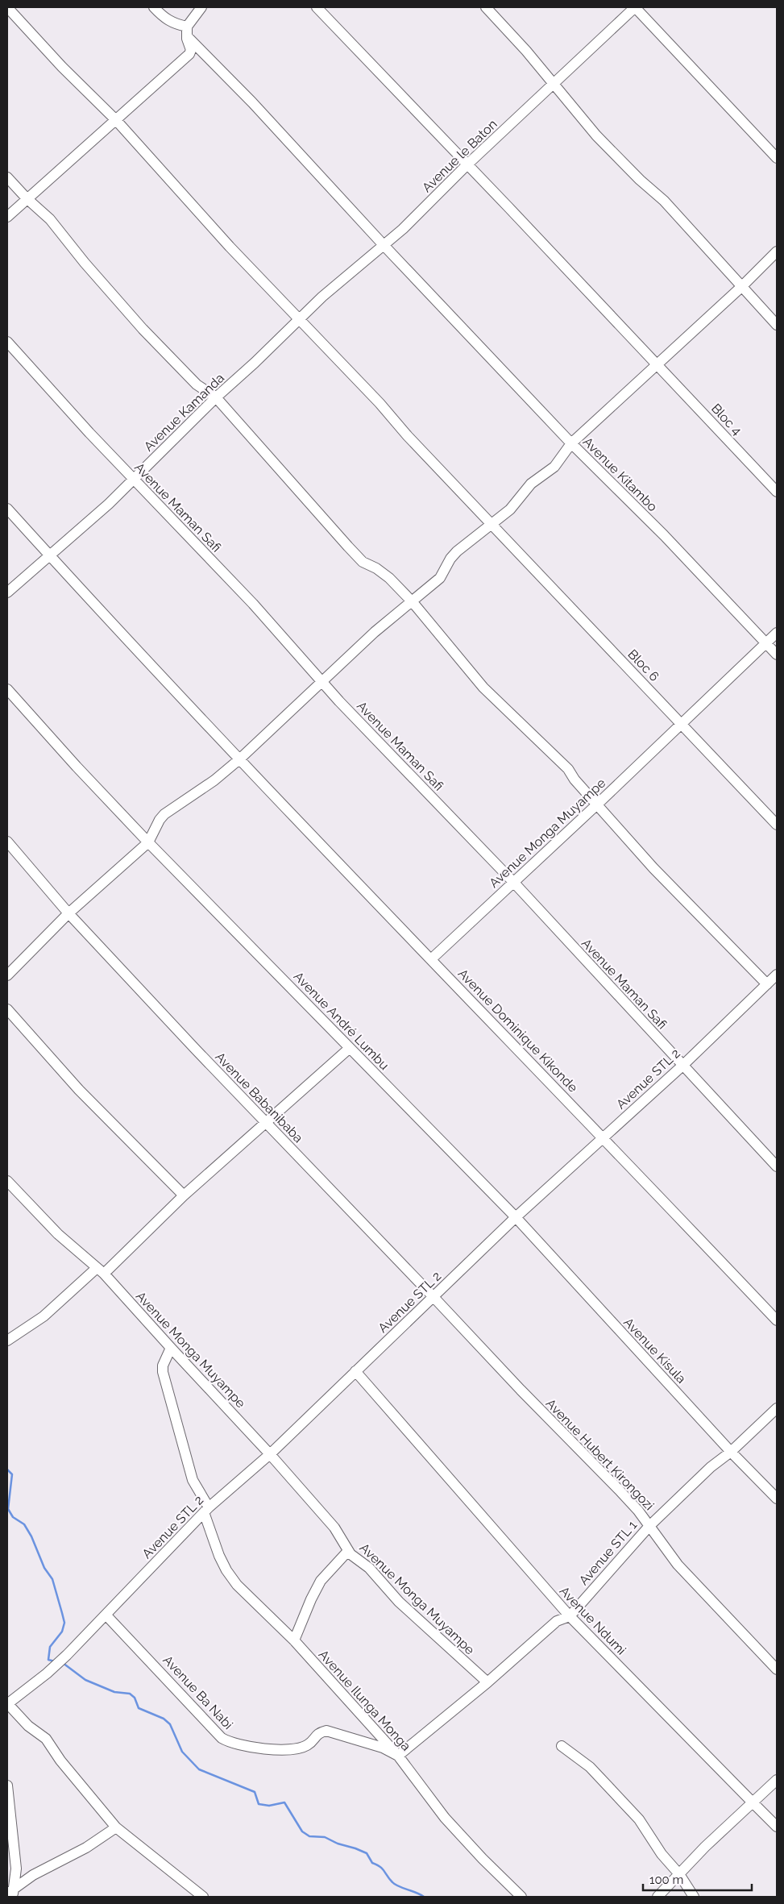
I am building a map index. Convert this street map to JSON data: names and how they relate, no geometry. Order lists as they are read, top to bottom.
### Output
{
  "streets": {
    "street": [
      "Avenue le Baton",
      "Avenue Kamanda",
      "Bloc 4",
      "Avenue Kitambo",
      "Avenue Maman Safi",
      "Bloc 6",
      "Avenue Monga Muyampe",
      "Avenue André Lumbu",
      "Avenue Dominique Kikonde",
      "Avenue STL 2",
      "Avenue Babanibaba",
      "Avenue Kisula",
      "Avenue Hubert Kirongozi",
      "Avenue STL 1",
      "Avenue Ndumi",
      "Avenue Ba Nabi",
      "Avenue Ilunga Monga"
    ]
  },
  "crossings": [
    ["Avenue le Baton", "Avenue Kamanda"],
    ["Avenue le Baton", "Bloc 4"],
    ["Avenue le Baton", "Bloc 6"],
    ["Avenue Kamanda", "Avenue Maman Safi"],
    ["Avenue Kamanda", "Bloc 6"],
    ["Avenue Kamanda", "Avenue Dominique Kikonde"],
    ["Bloc 4", "Avenue Kitambo"],
    ["Avenue Kitambo", "Avenue Monga Muyampe"],
    ["Avenue Maman Safi", "Avenue Monga Muyampe"],
    ["Avenue Maman Safi", "Avenue STL 2"],
    ["Bloc 6", "Avenue Monga Muyampe"],
    ["Avenue Monga Muyampe", "Avenue Dominique Kikonde"],
    ["Avenue Monga Muyampe", "Avenue STL 2"],
    ["Avenue Monga Muyampe", "Avenue STL 1"],
    ["Avenue Monga Muyampe", "Avenue Ilunga Monga"],
    ["Avenue André Lumbu", "Avenue STL 2"],
    ["Avenue André Lumbu", "Avenue Kisula"],
    ["Avenue Dominique Kikonde", "Avenue STL 2"],
    ["Avenue STL 2", "Avenue Babanibaba"],
    ["Avenue STL 2", "Avenue Kisula"],
    ["Avenue STL 2", "Avenue Hubert Kirongozi"],
    ["Avenue STL 2", "Avenue Ndumi"],
    ["Avenue STL 2", "Avenue Ba Nabi"],
    ["Avenue STL 2", "Avenue Ilunga Monga"],
    ["Avenue Babanibaba", "Avenue Hubert Kirongozi"],
    ["Avenue Kisula", "Avenue STL 1"],
    ["Avenue Hubert Kirongozi", "Avenue STL 1"],
    ["Avenue STL 1", "Avenue Ndumi"],
    ["Avenue STL 1", "Avenue Ba Nabi"],
    ["Avenue STL 1", "Avenue Ilunga Monga"],
    ["Avenue Ba Nabi", "Avenue Ilunga Monga"]
  ],
  "scale_bar": "100 m"
}
